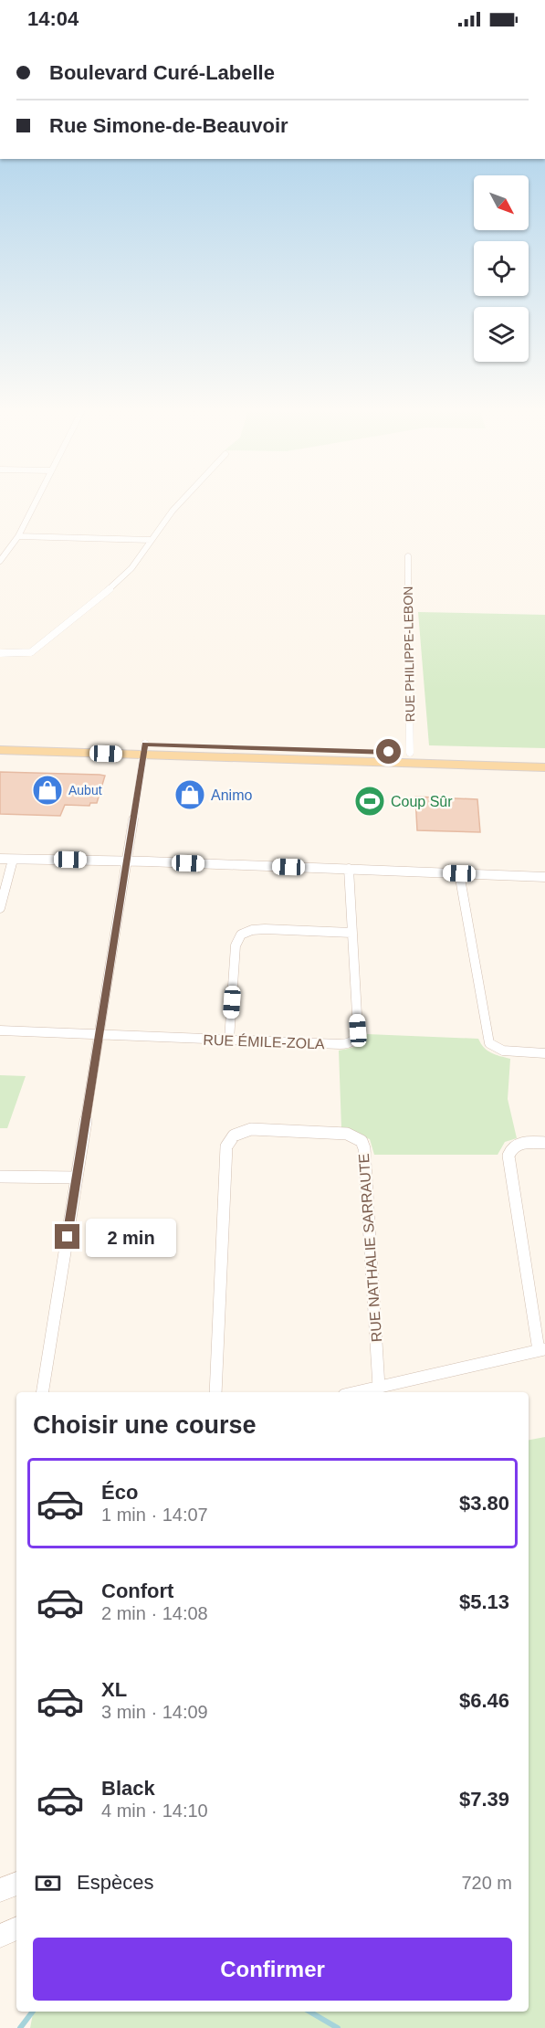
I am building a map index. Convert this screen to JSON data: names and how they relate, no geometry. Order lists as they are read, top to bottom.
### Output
{
  "streets": {
    "street": ["RUE PHILIPPE-LEBON", "RUE ÉMILE-ZOLA", "RUE NATHALIE SARRAUTE"]
  },
  "places": {
    "shop": ["Aubut", "Animo"],
    "sports": ["Coup Sûr"]
  },
  "north": "bottom right",
  "page": {
    "status": "14:04",
    "banner": ["Boulevard Curé-Labelle", "Rue Simone-de-Beauvoir"],
    "bubble": "2 min",
    "heading": "Choisir une course",
    "list": [
      {
        "name": "Éco",
        "note": "1 min · 14:07",
        "value": "$3.80"
      },
      {
        "name": "Confort",
        "note": "2 min · 14:08",
        "value": "$5.13"
      },
      {
        "name": "XL",
        "note": "3 min · 14:09",
        "value": "$6.46"
      },
      {
        "name": "Black",
        "note": "4 min · 14:10",
        "value": "$7.39"
      }
    ],
    "pay": ["Espèces", "720 m"],
    "buttons": "Confirmer"
  }
}
